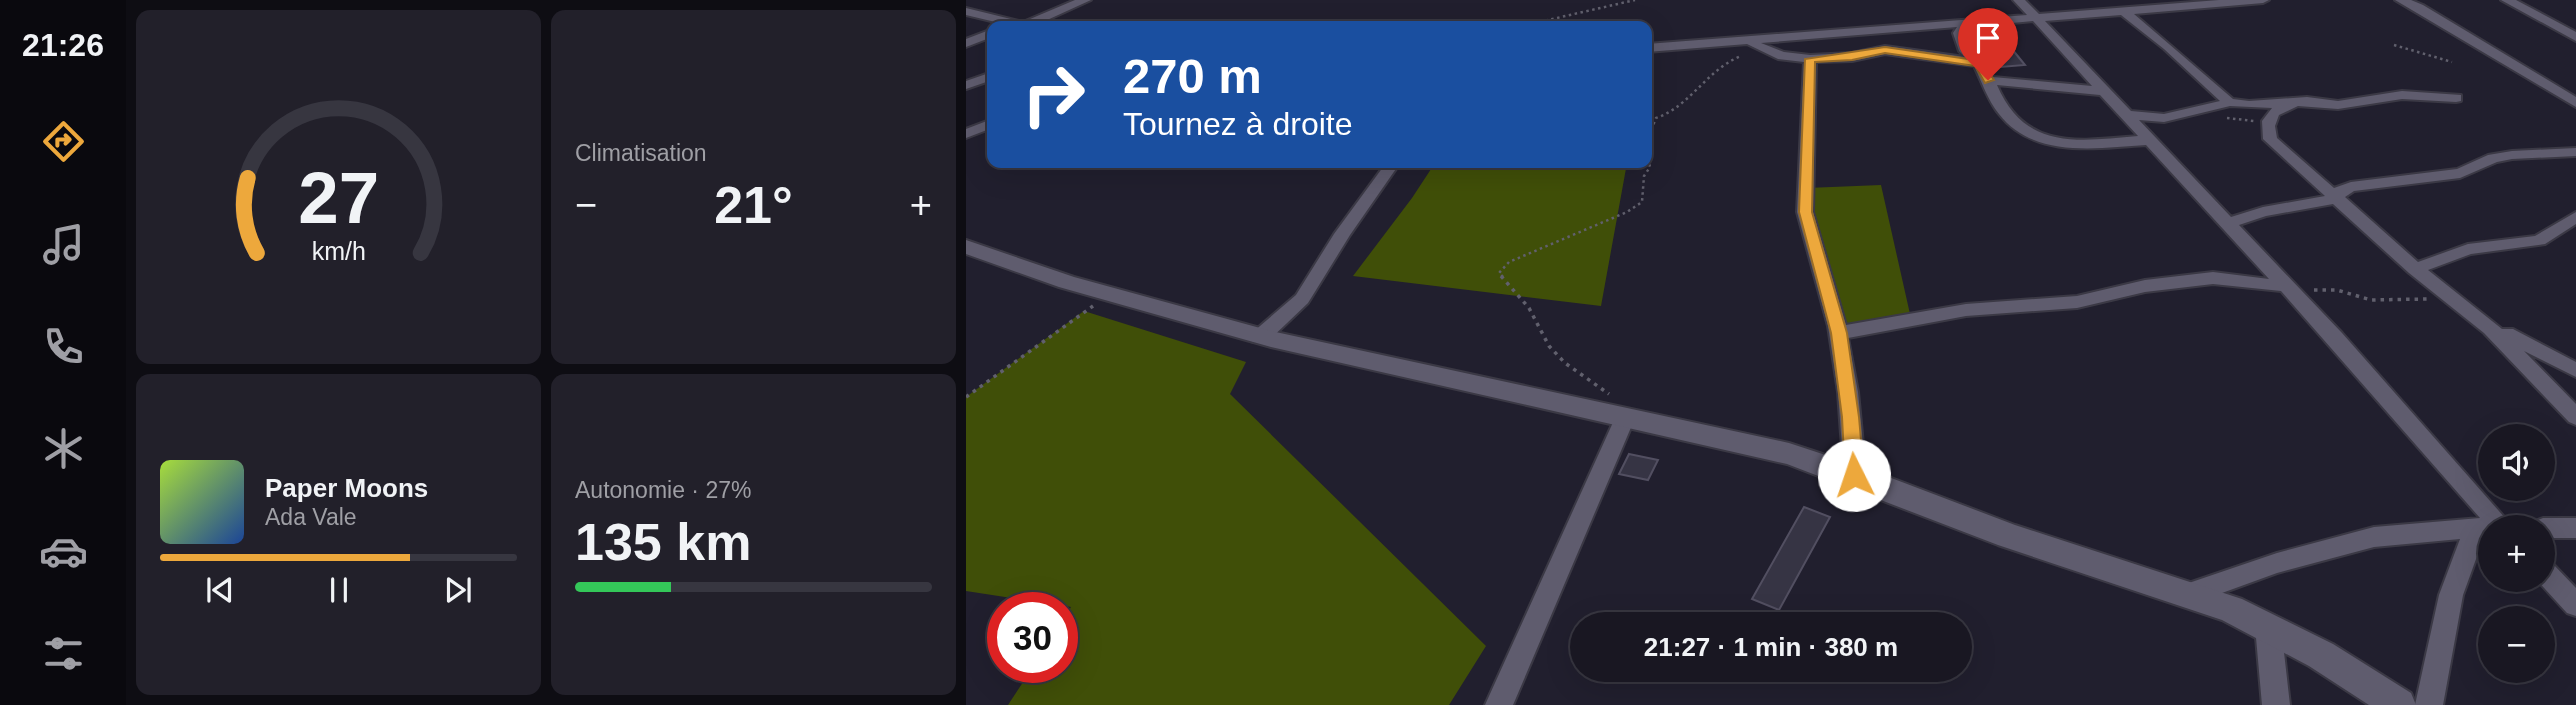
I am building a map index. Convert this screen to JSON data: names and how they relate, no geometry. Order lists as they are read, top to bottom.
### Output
{
  "page": {
    "tabs": "21:26",
    "tile": [
      "Climatisation",
      ["Autonomie · 27%", "135 km"]
    ],
    "turn": ["270 m", "Tournez à droite"],
    "heat": ["−", "21°", "+"],
    "map_buttons": ["+", "−"],
    "song": ["Paper Moons", "Ada Vale"],
    "limit": "30",
    "trip": "21:27 · 1 min · 380 m",
    "gauge": ["27", "km/h"]
  }
}
